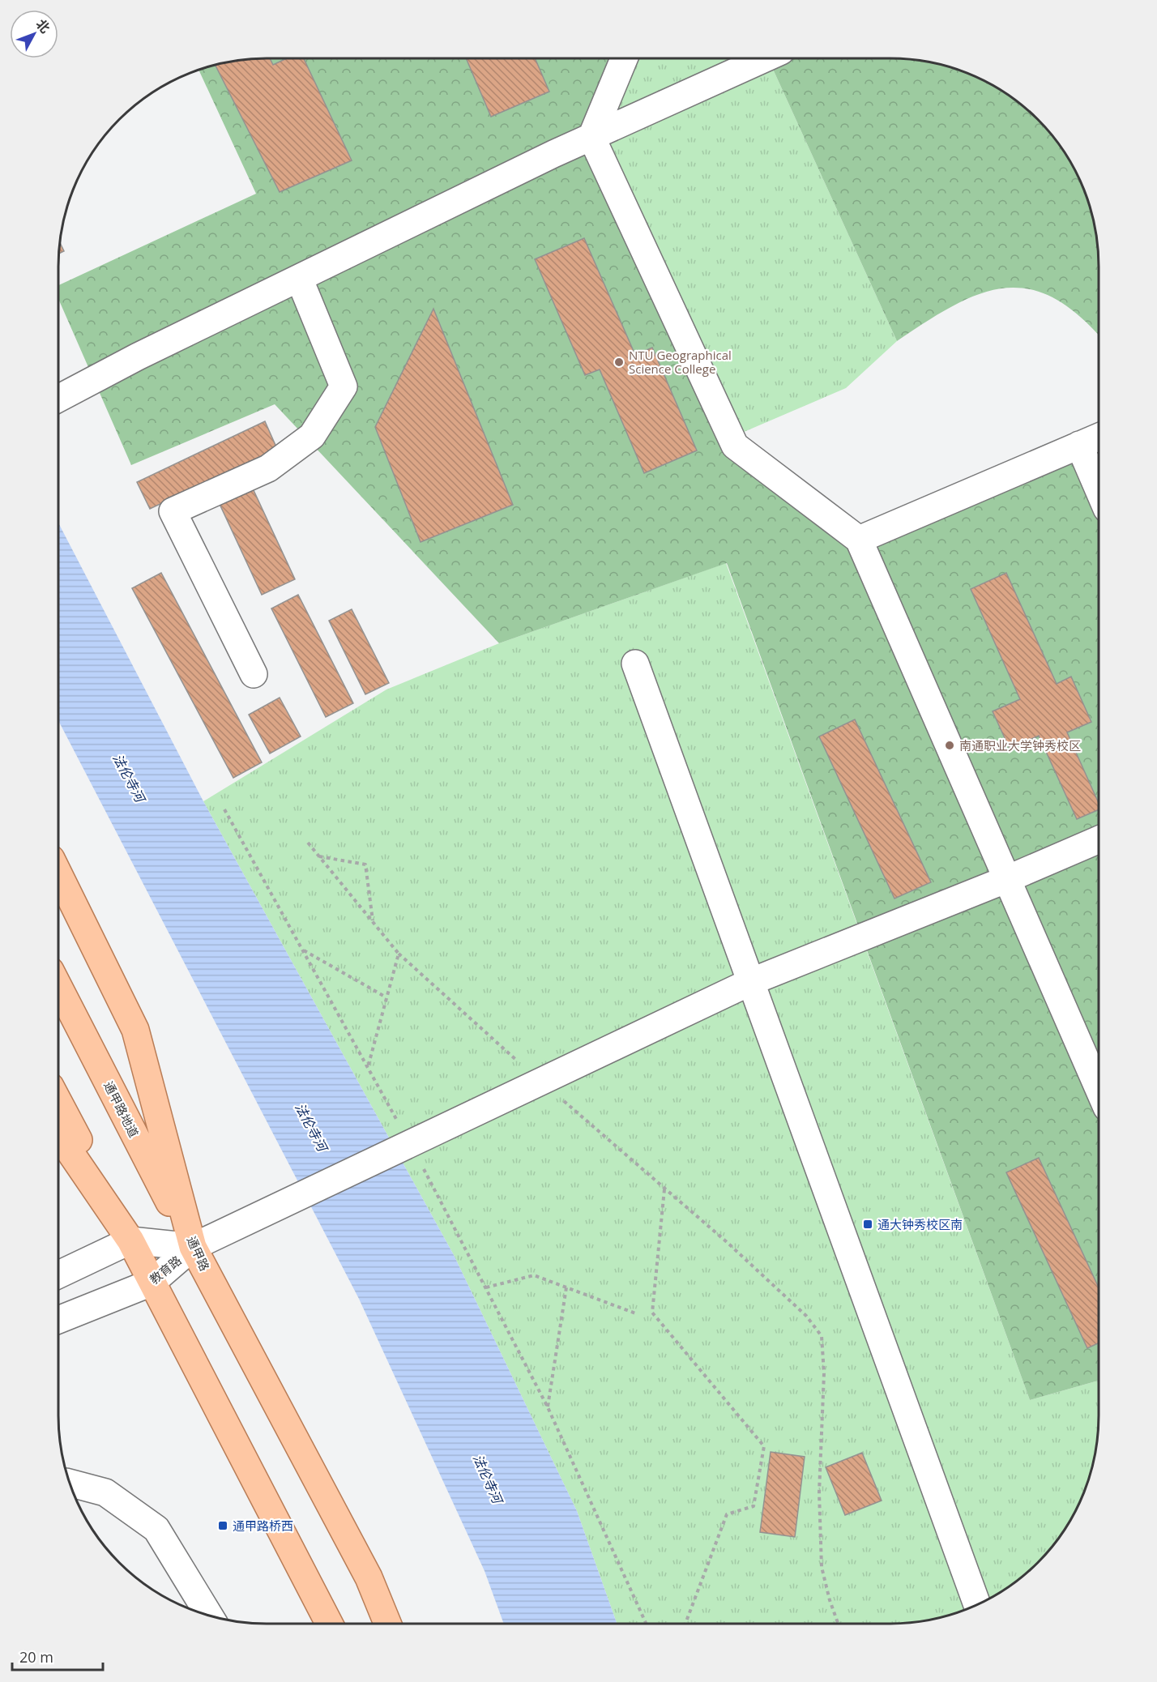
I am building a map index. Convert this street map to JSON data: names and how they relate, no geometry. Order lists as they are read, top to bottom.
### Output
{
  "streets": {
    "main road": ["通甲路地道", "通甲路"],
    "street": ["教育路"]
  },
  "crossings": [
    ["通甲路地道", "通甲路"],
    ["通甲路地道", "教育路"],
    ["通甲路", "教育路"]
  ],
  "water": ["法伦寺河"],
  "places": {
    "other": ["NTU Geographical Science College", "南通职业大学钟秀校区"],
    "transit": ["通大钟秀校区南", "通甲路桥西"]
  },
  "scale_bar": "20 m",
  "north": "top right"
}
